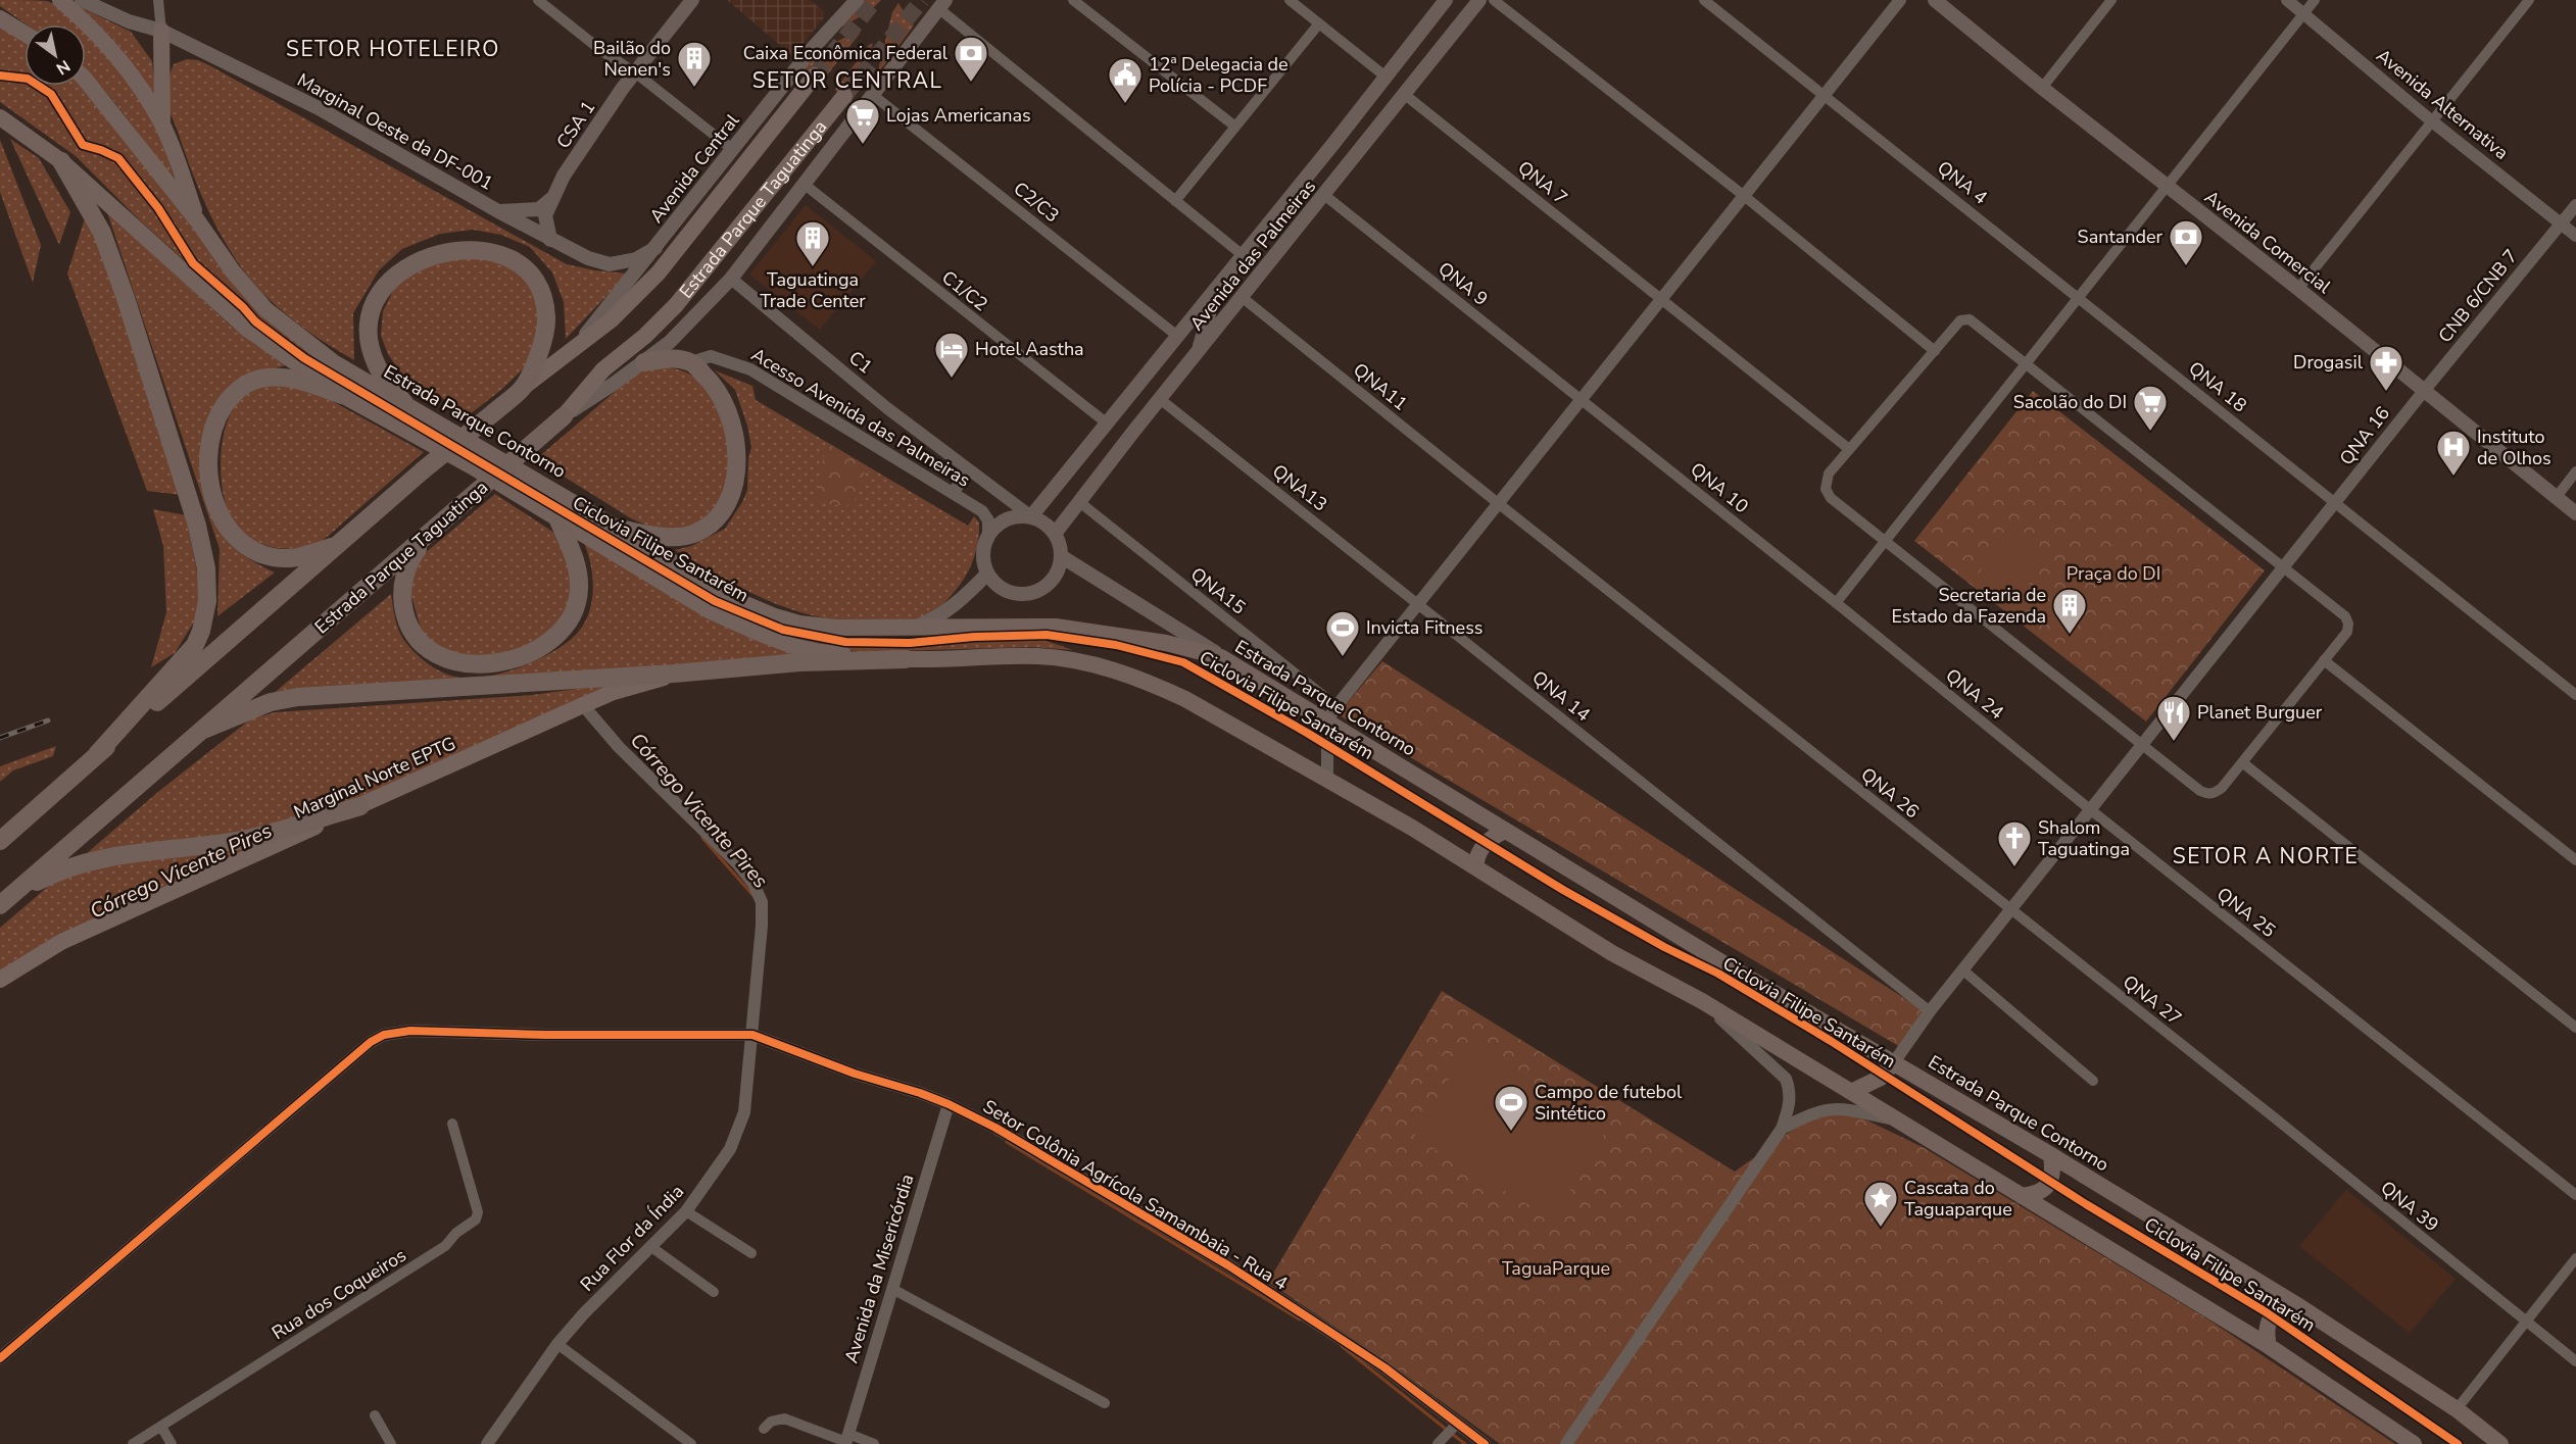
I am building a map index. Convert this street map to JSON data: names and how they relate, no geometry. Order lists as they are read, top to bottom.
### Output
{
  "streets": {
    "highway": ["Estrada Parque Taguatinga", "Estrada Parque Contorno"],
    "main road": [
      "CSA 1",
      "Marginal Oeste da DF-001",
      "Avenida Central",
      "Avenida Comercial",
      "Avenida das Palmeiras",
      "Marginal Norte EPTG"
    ],
    "street": [
      "Avenida Alternativa",
      "QNA 7",
      "QNA 4",
      "C2/C3",
      "QNA 9",
      "C1/C2",
      "CNB 6/CNB 7",
      "C1",
      "QNA11",
      "QNA 18",
      "Acesso Avenida das Palmeiras",
      "QNA 16",
      "QNA13",
      "QNA 10",
      "QNA15",
      "QNA 24",
      "QNA 14",
      "QNA 26",
      "QNA 25",
      "QNA 27",
      "Setor Colônia Agrícola Samambaia - Rua 4",
      "QNA 39",
      "Rua Flor da Índia",
      "Avenida da Misericórdia",
      "Rua dos Coqueiros"
    ],
    "cycle path": ["Ciclovia Filipe Santarém"]
  },
  "crossings": [
    ["Avenida Alternativa", "CNB 6/CNB 7"],
    ["CSA 1", "Marginal Oeste da DF-001"],
    ["Marginal Oeste da DF-001", "Avenida Central"],
    ["Avenida Central", "Estrada Parque Taguatinga"],
    ["QNA 7", "Avenida das Palmeiras"],
    ["QNA 4", "QNA 18"],
    ["C2/C3", "Avenida das Palmeiras"],
    ["Avenida Comercial", "CNB 6/CNB 7"],
    ["Avenida Comercial", "QNA 16"],
    ["Avenida das Palmeiras", "QNA 9"],
    ["Avenida das Palmeiras", "C1/C2"],
    ["Avenida das Palmeiras", "C1"],
    ["Avenida das Palmeiras", "QNA11"],
    ["Avenida das Palmeiras", "Acesso Avenida das Palmeiras"],
    ["Avenida das Palmeiras", "QNA13"],
    ["Avenida das Palmeiras", "QNA15"],
    ["QNA 9", "QNA 10"],
    ["CNB 6/CNB 7", "QNA 16"],
    ["C1", "Acesso Avenida das Palmeiras"],
    ["QNA11", "QNA 26"],
    ["QNA 18", "QNA 16"],
    ["Estrada Parque Contorno", "QNA 16"],
    ["Estrada Parque Contorno", "QNA15"],
    ["QNA 16", "QNA 24"],
    ["QNA 16", "QNA 14"],
    ["QNA 16", "QNA 26"],
    ["QNA 16", "QNA 25"],
    ["QNA 16", "QNA 27"],
    ["QNA13", "QNA 14"],
    ["QNA 10", "QNA 24"],
    ["QNA 24", "QNA 25"],
    ["Marginal Norte EPTG", "Rua Flor da Índia"],
    ["QNA 26", "QNA 27"],
    ["QNA 27", "QNA 39"],
    ["Setor Colônia Agrícola Samambaia - Rua 4", "Rua Flor da Índia"],
    ["Setor Colônia Agrícola Samambaia - Rua 4", "Avenida da Misericórdia"]
  ],
  "districts": ["SETOR HOTELEIRO", "SETOR CENTRAL", "SETOR A NORTE"],
  "water": ["Córrego Vicente Pires"],
  "parks": ["Praça do DI", "TaguaParque"],
  "places": {
    "bank": ["Caixa Econômica Federal", "Santander"],
    "building": ["Bailão do Nenen's", "Taguatinga Trade Center", "Secretaria de Estado da Fazenda"],
    "public building": ["12ª Delegacia de Polícia - PCDF"],
    "supermarket": ["Lojas Americanas", "Sacolão do DI"],
    "hotel": ["Hotel Aastha"],
    "pharmacy": ["Drogasil"],
    "hospital": ["Instituto de Olhos"],
    "sports": ["Invicta Fitness", "Campo de futebol Sintético"],
    "restaurant": ["Planet Burguer"],
    "church": ["Shalom Taguatinga"],
    "place": ["Cascata do Taguaparque"]
  },
  "north": "bottom right"
}
